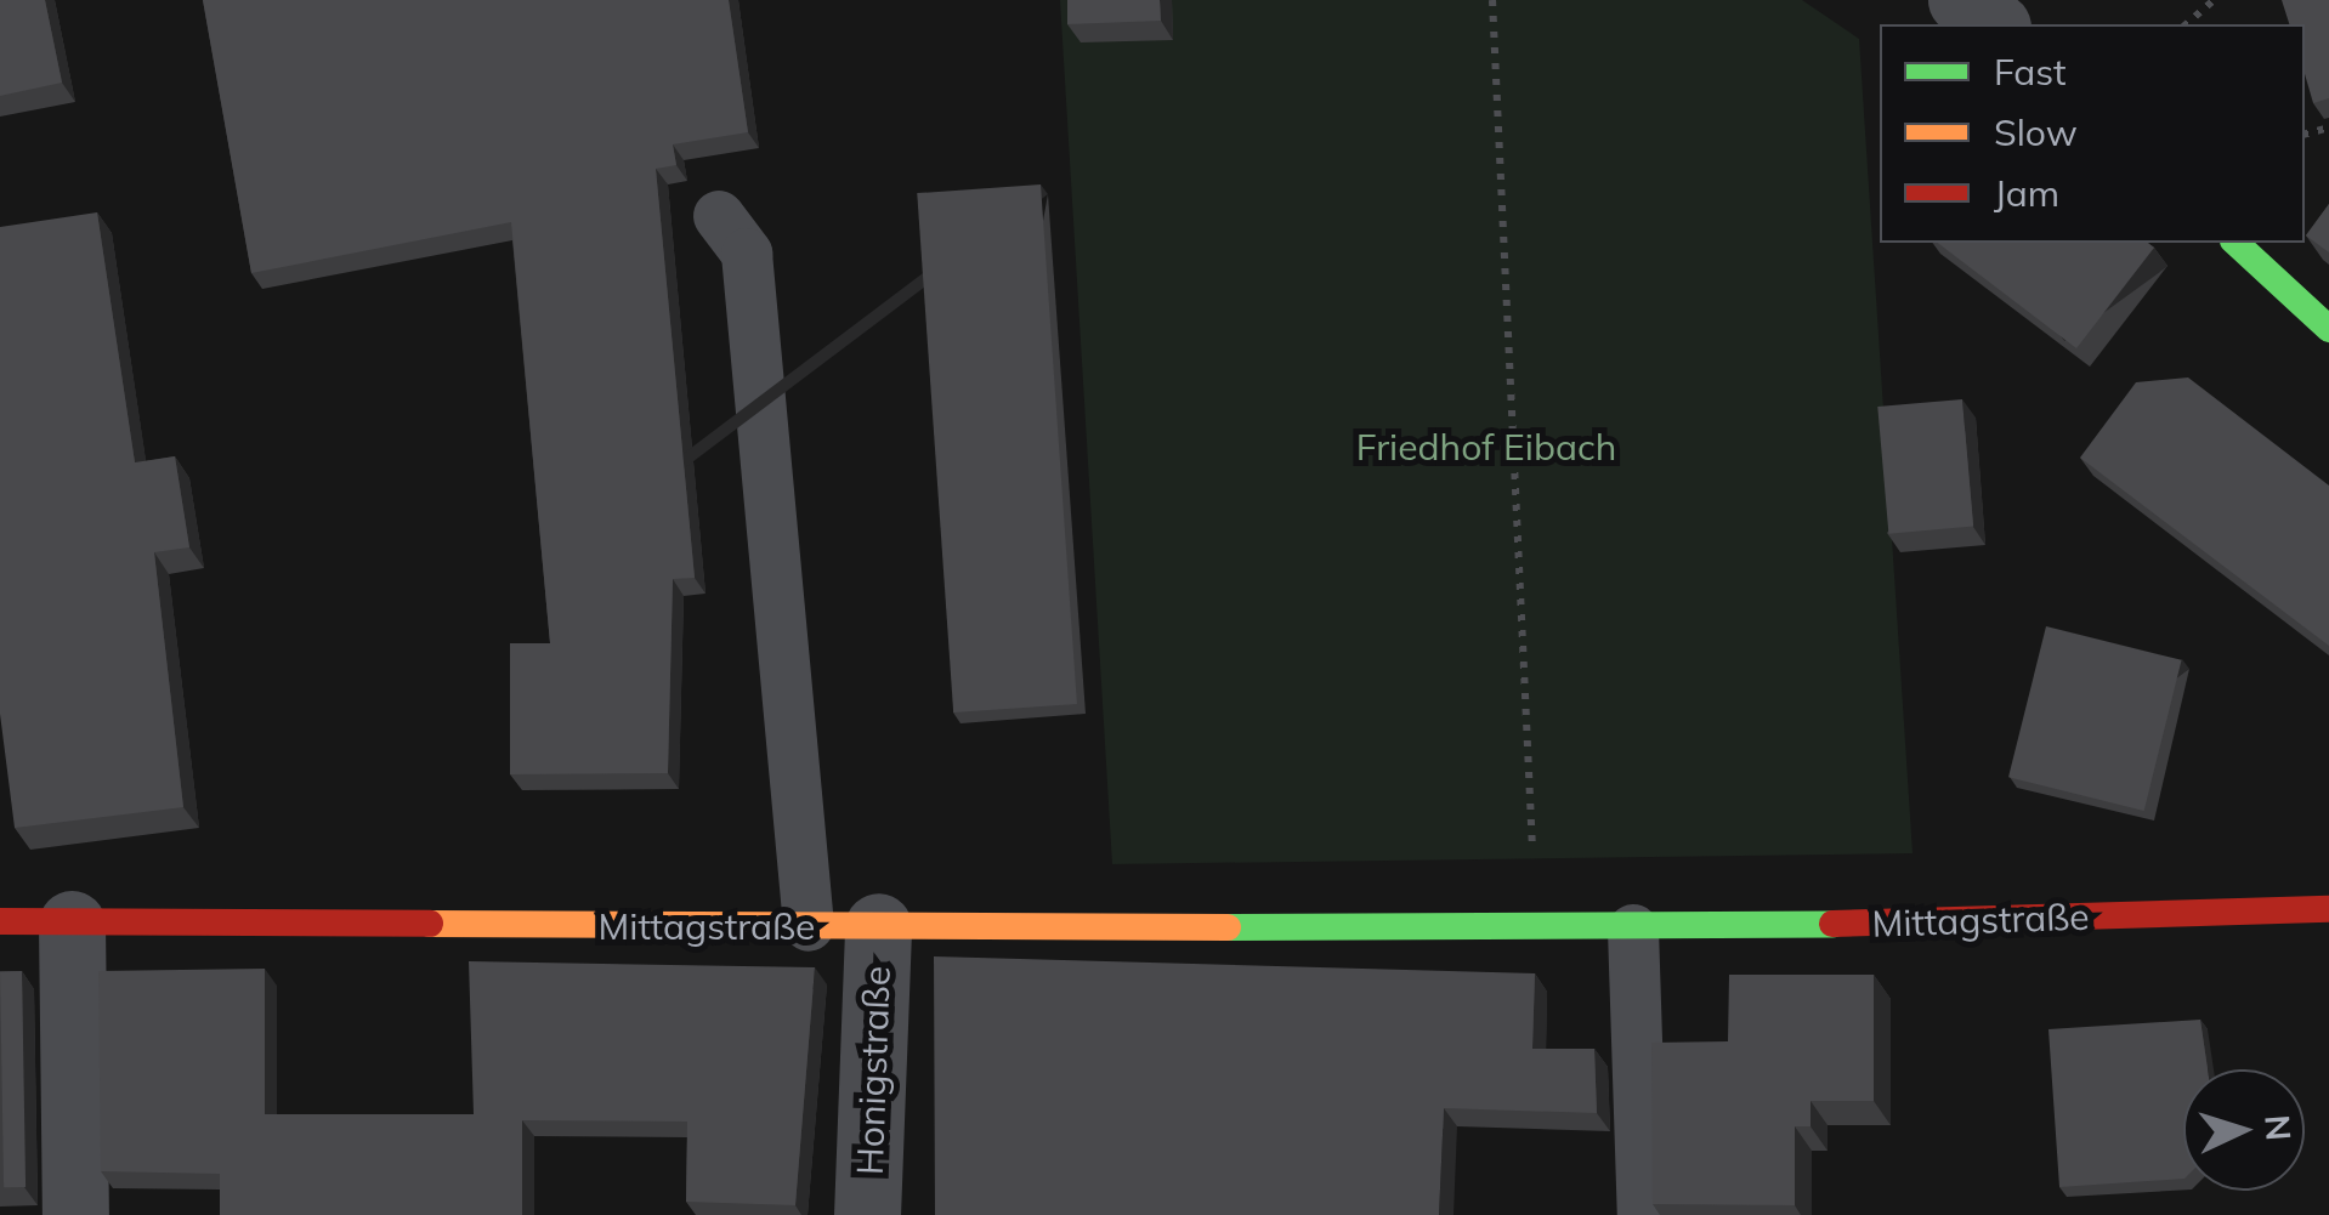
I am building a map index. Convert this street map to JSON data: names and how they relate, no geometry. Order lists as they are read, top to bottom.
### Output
{
  "streets": {
    "street": ["Mittagstraße", "Honigstraße"]
  },
  "crossings": [
    ["Mittagstraße", "Honigstraße"]
  ],
  "parks": ["Friedhof Eibach"],
  "legend": ["Fast", "Slow", "Jam"],
  "north": "right"
}
